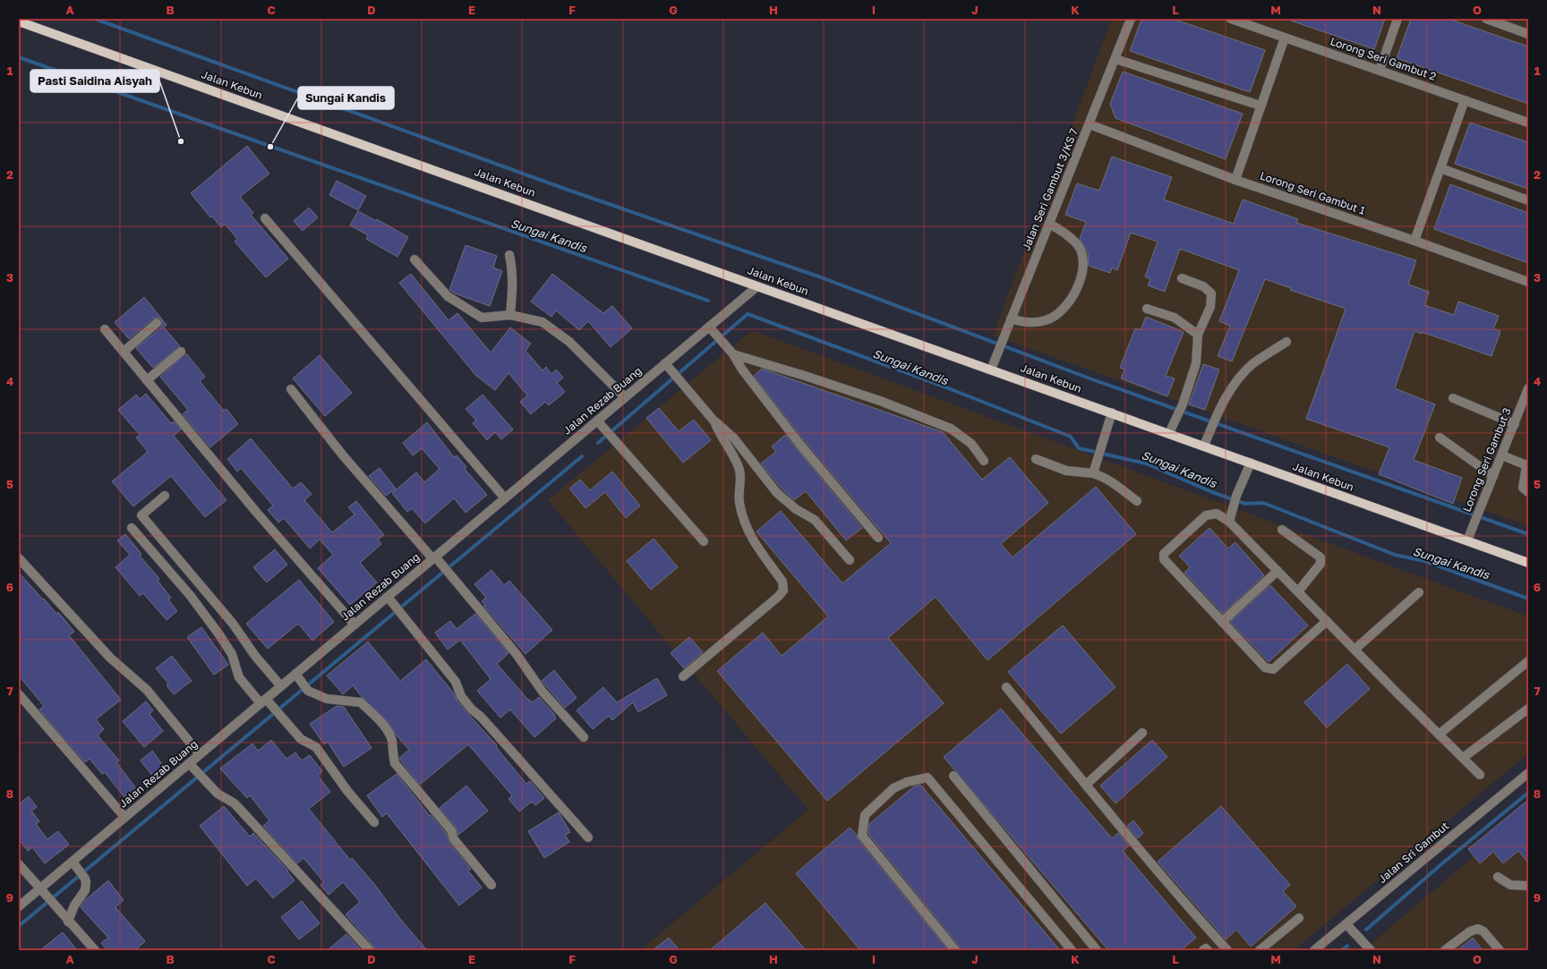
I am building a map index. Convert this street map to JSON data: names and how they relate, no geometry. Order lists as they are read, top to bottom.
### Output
{
  "streets": {
    "main road": ["Jalan Kebun"],
    "street": [
      "Lorong Seri Gambut 2",
      "Jalan Seri Gambut 3/KS 7",
      "Lorong Seri Gambut 1",
      "Jalan Rezab Buang",
      "Lorong Seri Gambut 3",
      "Jalan Sri Gambut"
    ]
  },
  "crossings": [
    ["Jalan Kebun", "Jalan Seri Gambut 3/KS 7"],
    ["Jalan Kebun", "Jalan Rezab Buang"],
    ["Jalan Kebun", "Lorong Seri Gambut 3"],
    ["Jalan Seri Gambut 3/KS 7", "Lorong Seri Gambut 1"]
  ],
  "water": ["Sungai Kandis"],
  "places": ["Pasti Saidina Aisyah", "Sungai Kandis"],
  "grid": {
    "columns": [
      "A",
      "B",
      "C",
      "D",
      "E",
      "F",
      "G",
      "H",
      "I",
      "J",
      "K",
      "L",
      "M",
      "N",
      "O"
    ],
    "rows": [
      "1",
      "2",
      "3",
      "4",
      "5",
      "6",
      "7",
      "8",
      "9"
    ]
  }
}
